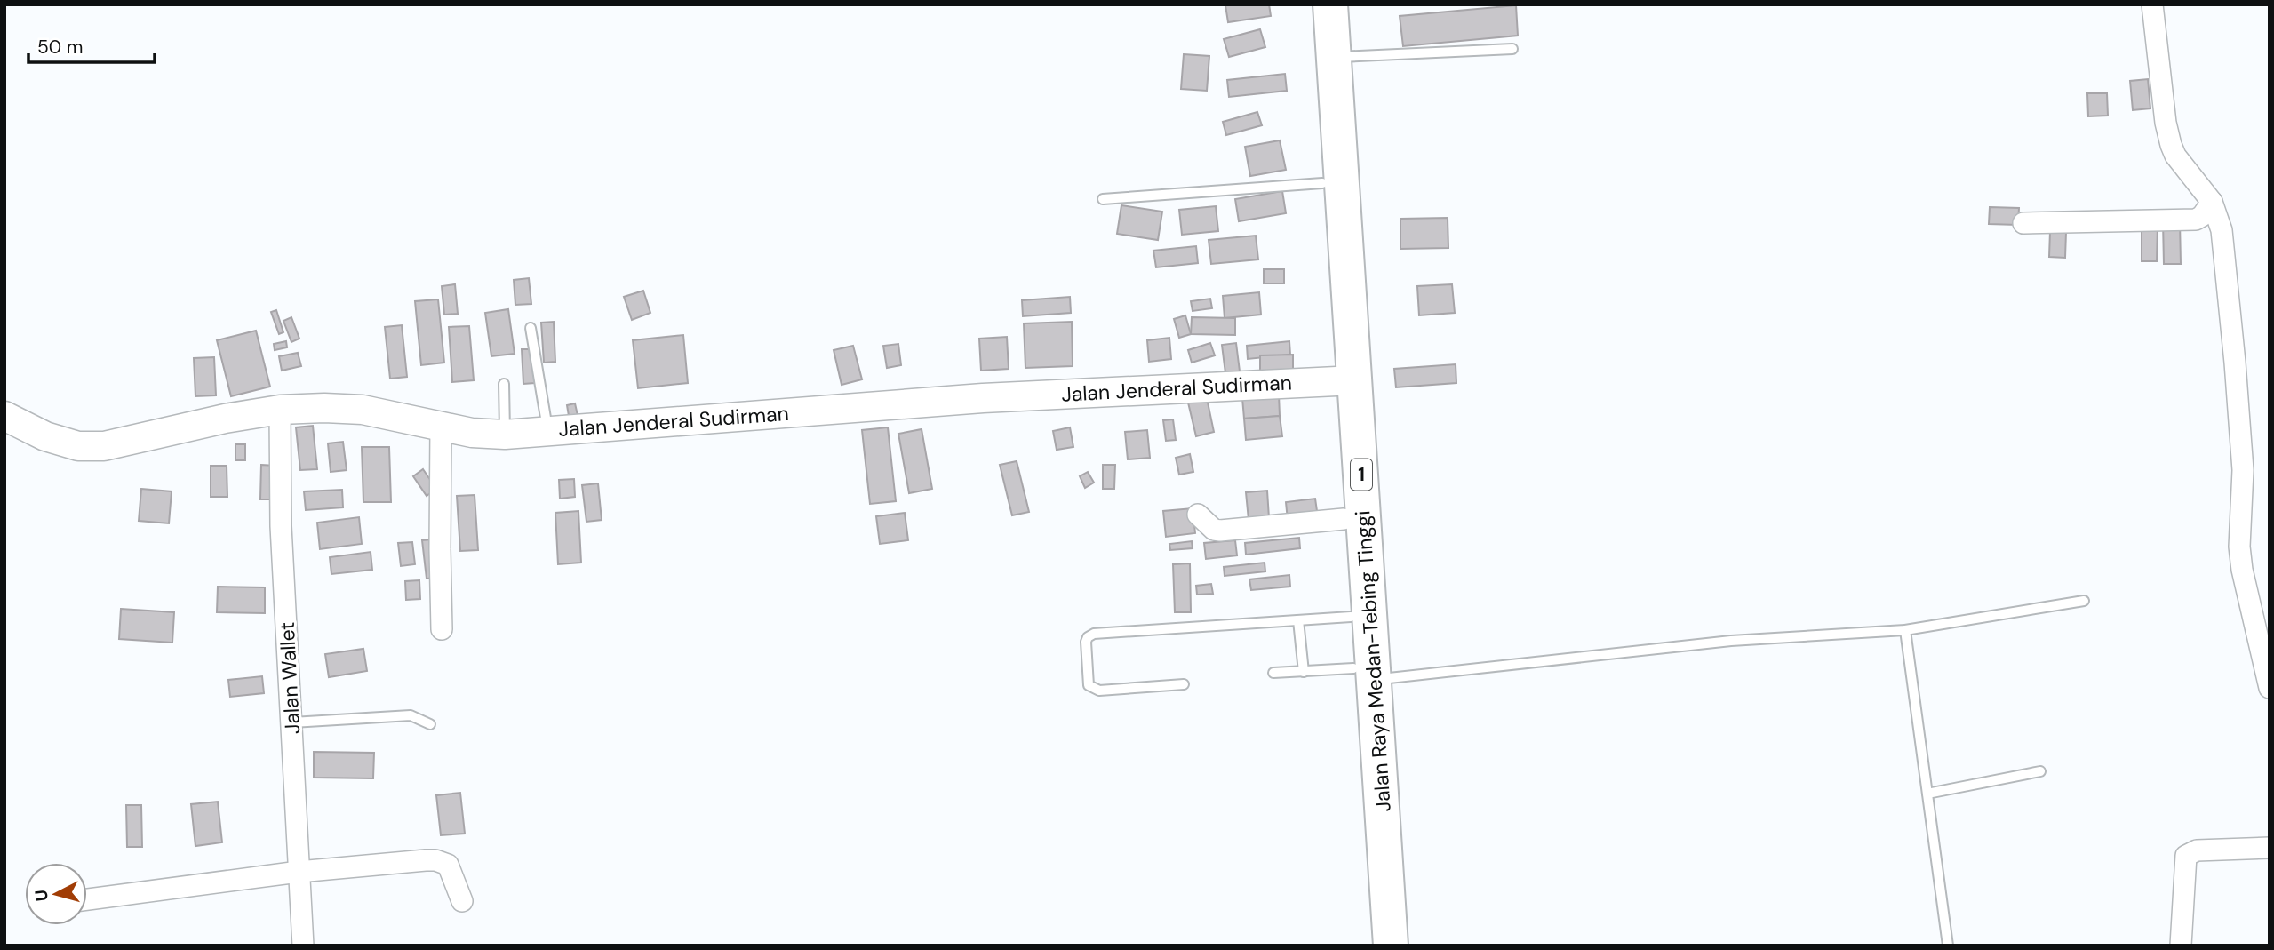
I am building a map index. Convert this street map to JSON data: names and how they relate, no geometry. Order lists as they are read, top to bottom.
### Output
{
  "streets": {
    "highway": ["1", "Jalan Raya Medan-Tebing Tinggi"],
    "main road": ["Jalan Jenderal Sudirman"],
    "street": ["Jalan Wallet"]
  },
  "crossings": [
    ["Jalan Jenderal Sudirman", "Jalan Raya Medan-Tebing Tinggi"],
    ["Jalan Jenderal Sudirman", "Jalan Wallet"]
  ],
  "scale_bar": "50 m",
  "north": "left"
}
